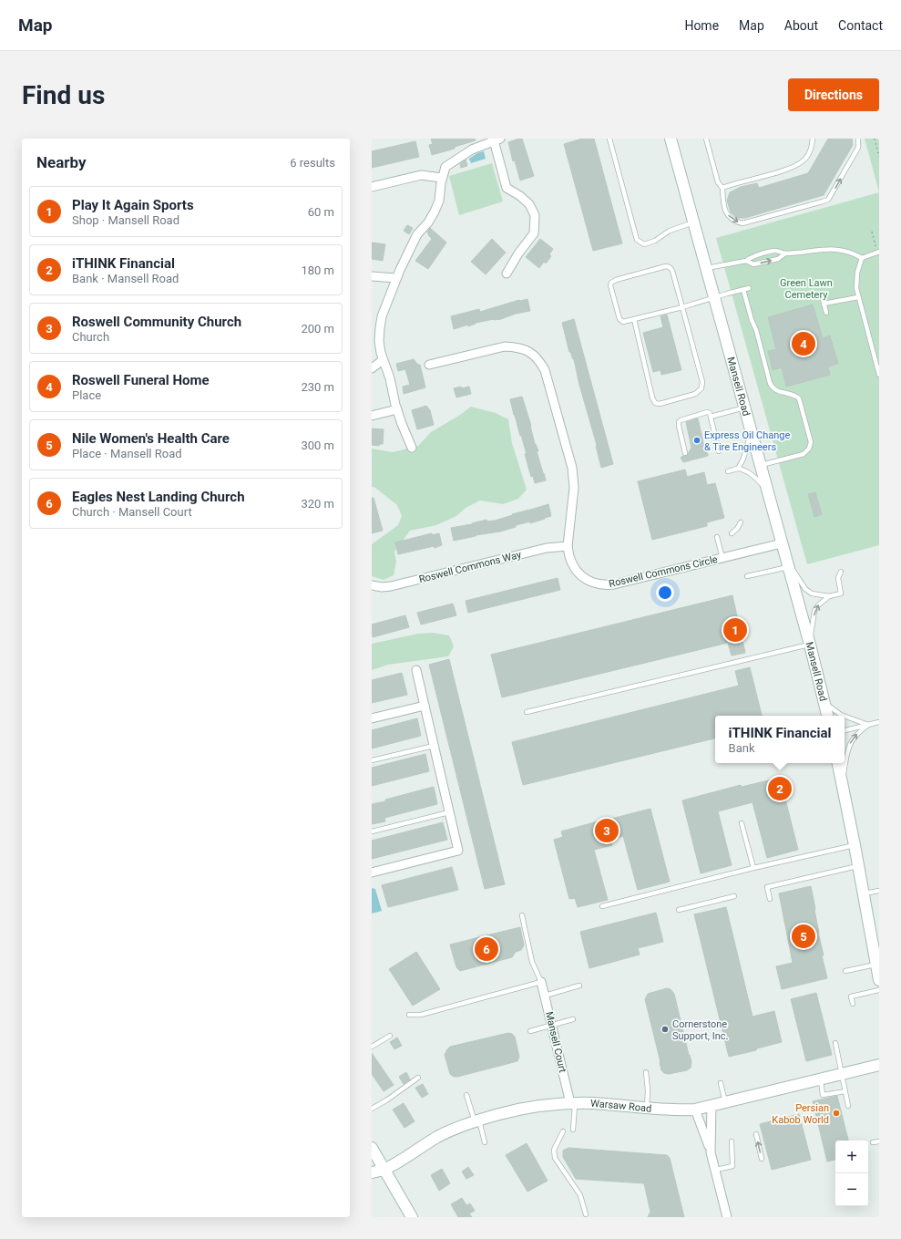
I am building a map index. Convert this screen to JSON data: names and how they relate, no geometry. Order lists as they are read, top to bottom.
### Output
{
  "streets": {
    "main road": ["Mansell Road", "Warsaw Road"],
    "street": ["Roswell Commons Way", "Roswell Commons Circle", "Mansell Court"]
  },
  "crossings": [
    ["Mansell Road", "Roswell Commons Circle"],
    ["Roswell Commons Way", "Roswell Commons Circle"],
    ["Mansell Court", "Warsaw Road"]
  ],
  "parks": ["Green Lawn Cemetery"],
  "places": ["Express Oil Change & Tire Engineers", "Cornerstone Support, Inc.", "Persian Kabob World"],
  "page": {
    "header": "Map",
    "nav": [
      "Home",
      "Map",
      "About",
      "Contact"
    ],
    "buttons": "Directions",
    "title": "Find us",
    "heading": ["Nearby", "6 results"],
    "list": [
      {
        "mark": "1",
        "name": "Play It Again Sports",
        "note": "Shop · Mansell Road",
        "value": "60 m"
      },
      {
        "mark": "2",
        "name": "iTHINK Financial",
        "note": "Bank · Mansell Road",
        "value": "180 m"
      },
      {
        "mark": "3",
        "name": "Roswell Community Church",
        "note": "Church",
        "value": "200 m"
      },
      {
        "mark": "4",
        "name": "Roswell Funeral Home",
        "note": "Place",
        "value": "230 m"
      },
      {
        "mark": "5",
        "name": "Nile Women's Health Care",
        "note": "Place · Mansell Road",
        "value": "300 m"
      },
      {
        "mark": "6",
        "name": "Eagles Nest Landing Church",
        "note": "Church · Mansell Court",
        "value": "320 m"
      }
    ],
    "pins": [
      "4",
      "1",
      "2",
      "3",
      "5",
      "6"
    ],
    "popup": ["iTHINK Financial", "Bank"],
    "map_buttons": ["+", "−"]
  }
}
